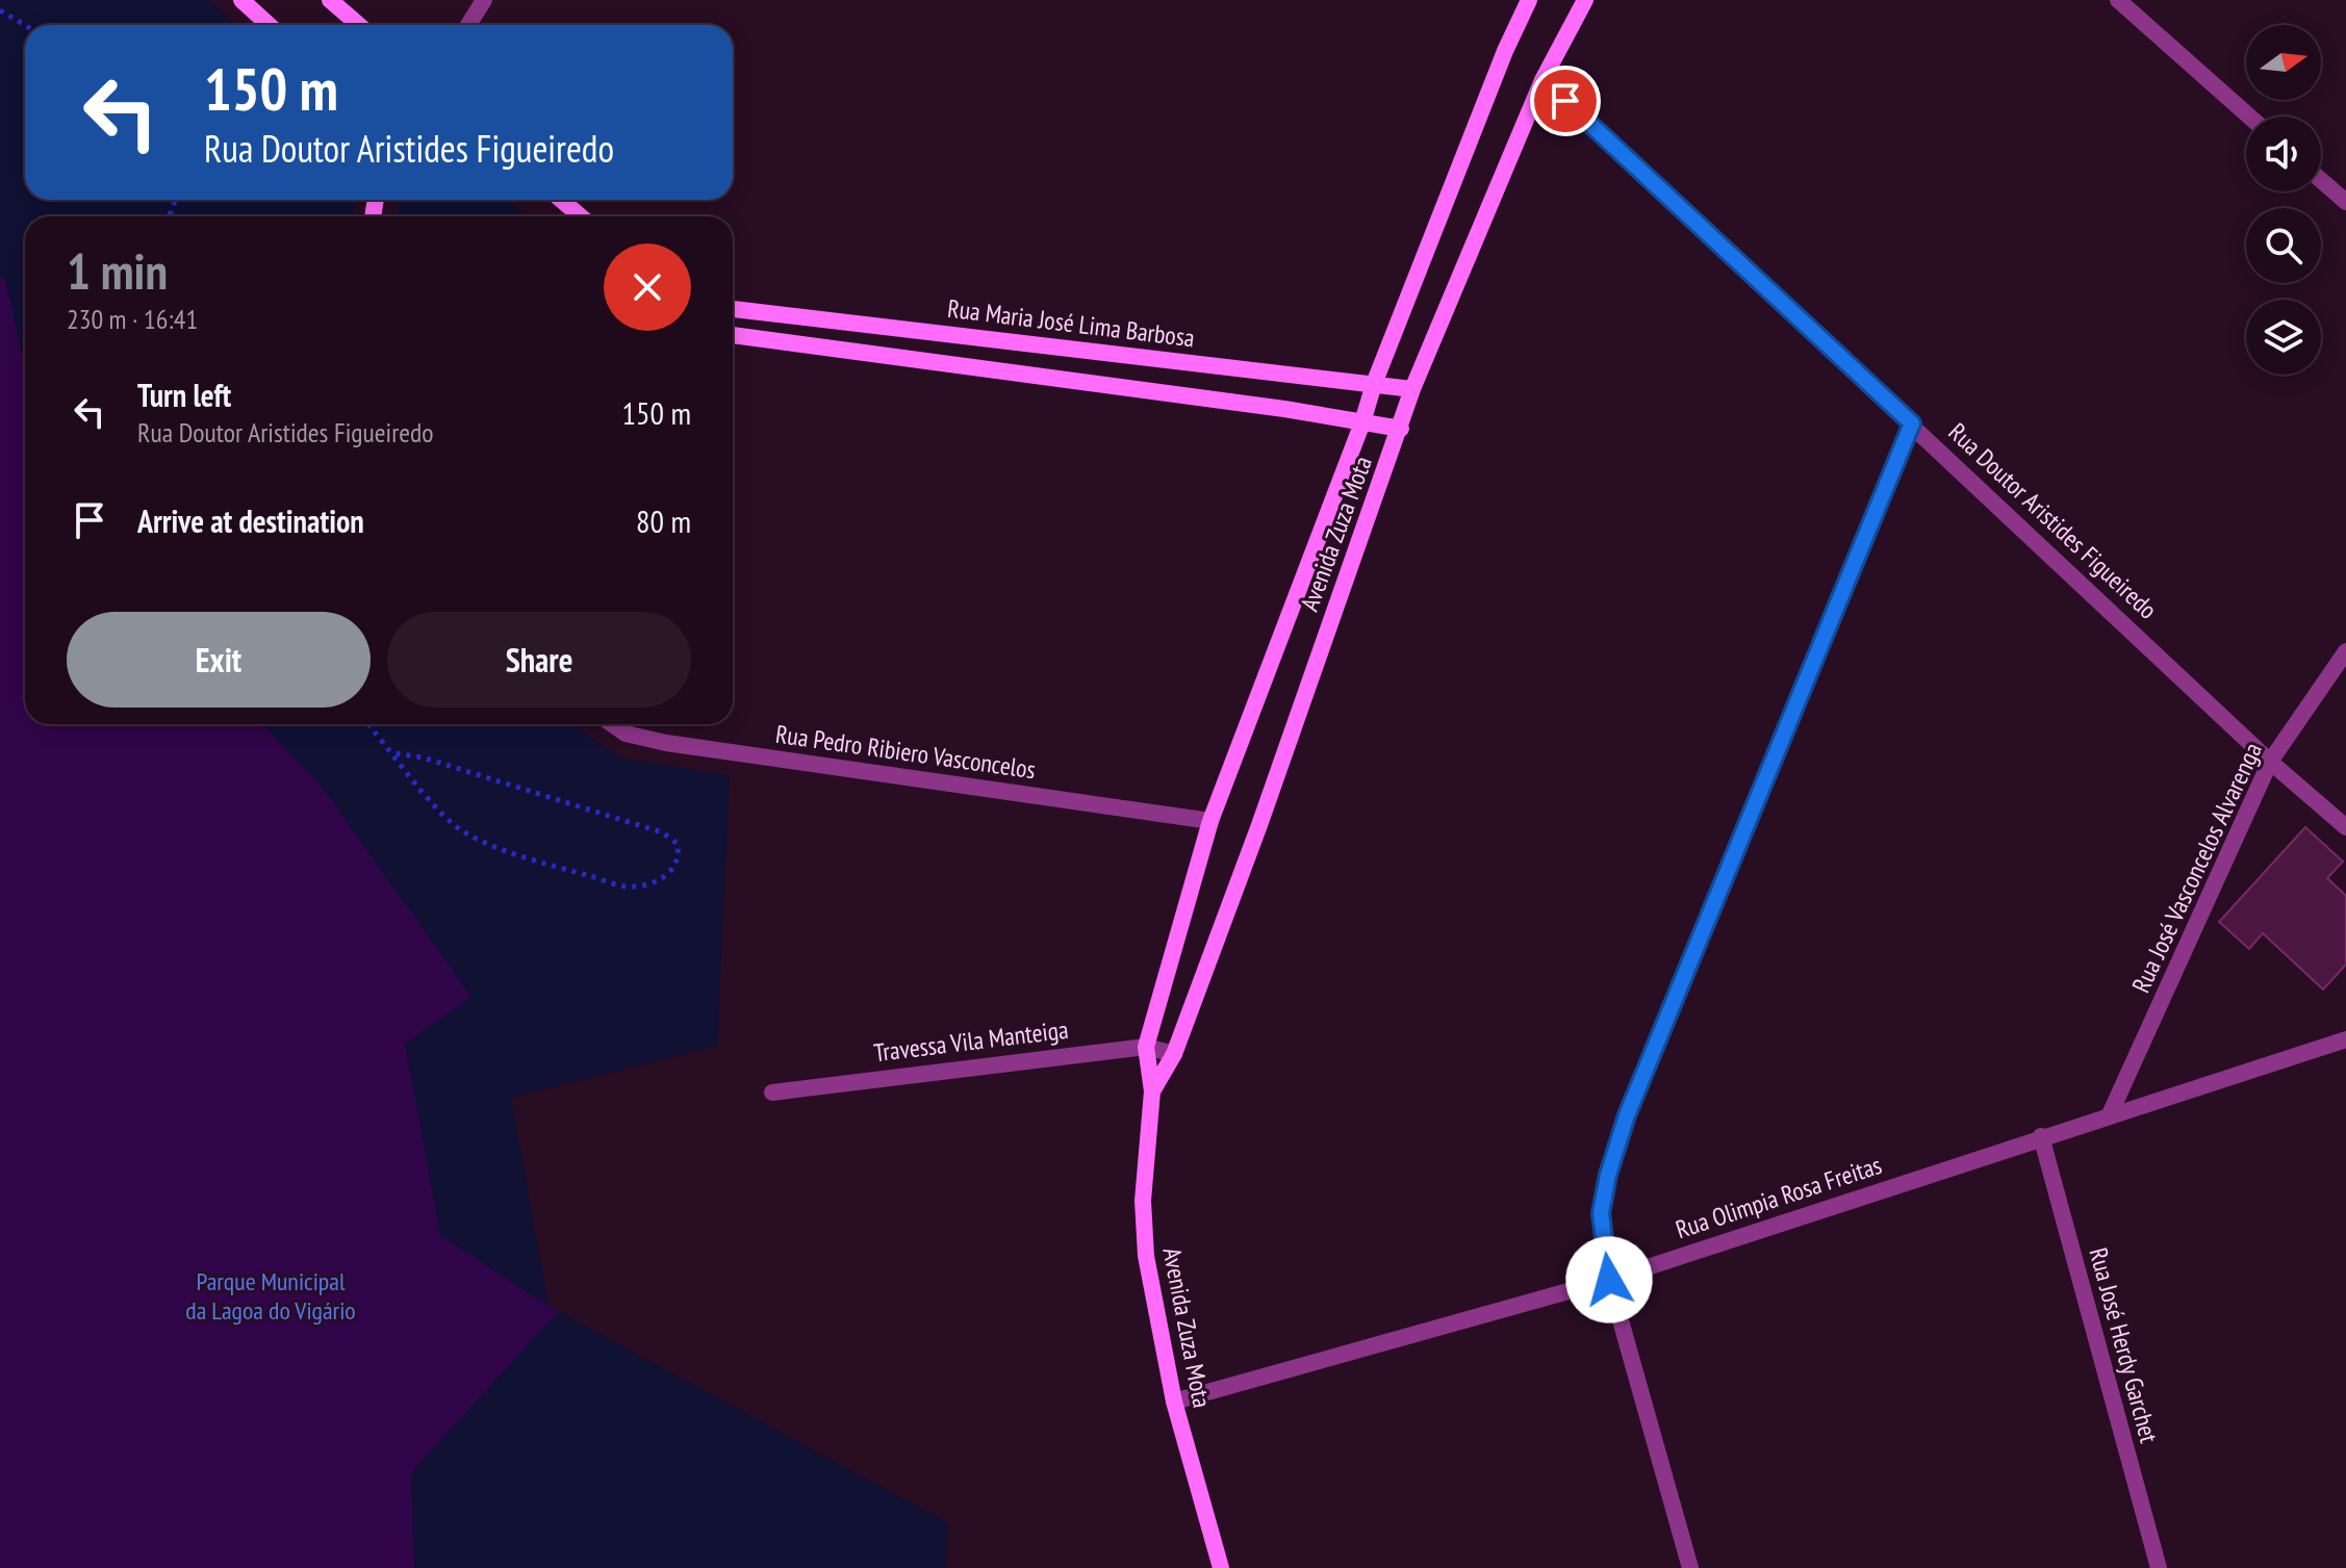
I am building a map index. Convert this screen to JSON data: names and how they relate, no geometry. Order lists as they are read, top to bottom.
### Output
{
  "streets": {
    "main road": ["Rua Maria José Lima Barbosa", "Avenida Zuza Mota"],
    "street": [
      "Rua Doutor Aristides Figueiredo",
      "Rua Pedro Ribiero Vasconcelos",
      "Rua José Vasconcelos Alvarenga",
      "Travessa Vila Manteiga",
      "Rua Olimpia Rosa Freitas",
      "Rua José Herdy Garchet"
    ]
  },
  "crossings": [
    ["Rua Maria José Lima Barbosa", "Avenida Zuza Mota"],
    ["Rua Doutor Aristides Figueiredo", "Avenida Zuza Mota"],
    ["Rua Doutor Aristides Figueiredo", "Rua José Vasconcelos Alvarenga"],
    ["Avenida Zuza Mota", "Rua Pedro Ribiero Vasconcelos"],
    ["Avenida Zuza Mota", "Travessa Vila Manteiga"],
    ["Avenida Zuza Mota", "Rua Olimpia Rosa Freitas"],
    ["Rua José Vasconcelos Alvarenga", "Rua Olimpia Rosa Freitas"],
    ["Rua Olimpia Rosa Freitas", "Rua José Herdy Garchet"]
  ],
  "parks": ["Parque Municipal da Lagoa do Vigário"],
  "north": "right",
  "page": {
    "turn": ["150 m", "Rua Doutor Aristides Figueiredo"],
    "heading": ["1 min", "230 m · 16:41"],
    "list": [
      {
        "name": "Turn left",
        "note": "Rua Doutor Aristides Figueiredo",
        "value": "150 m"
      },
      {
        "name": "Arrive at destination",
        "value": "80 m"
      }
    ],
    "buttons": ["Exit", "Share"]
  }
}
